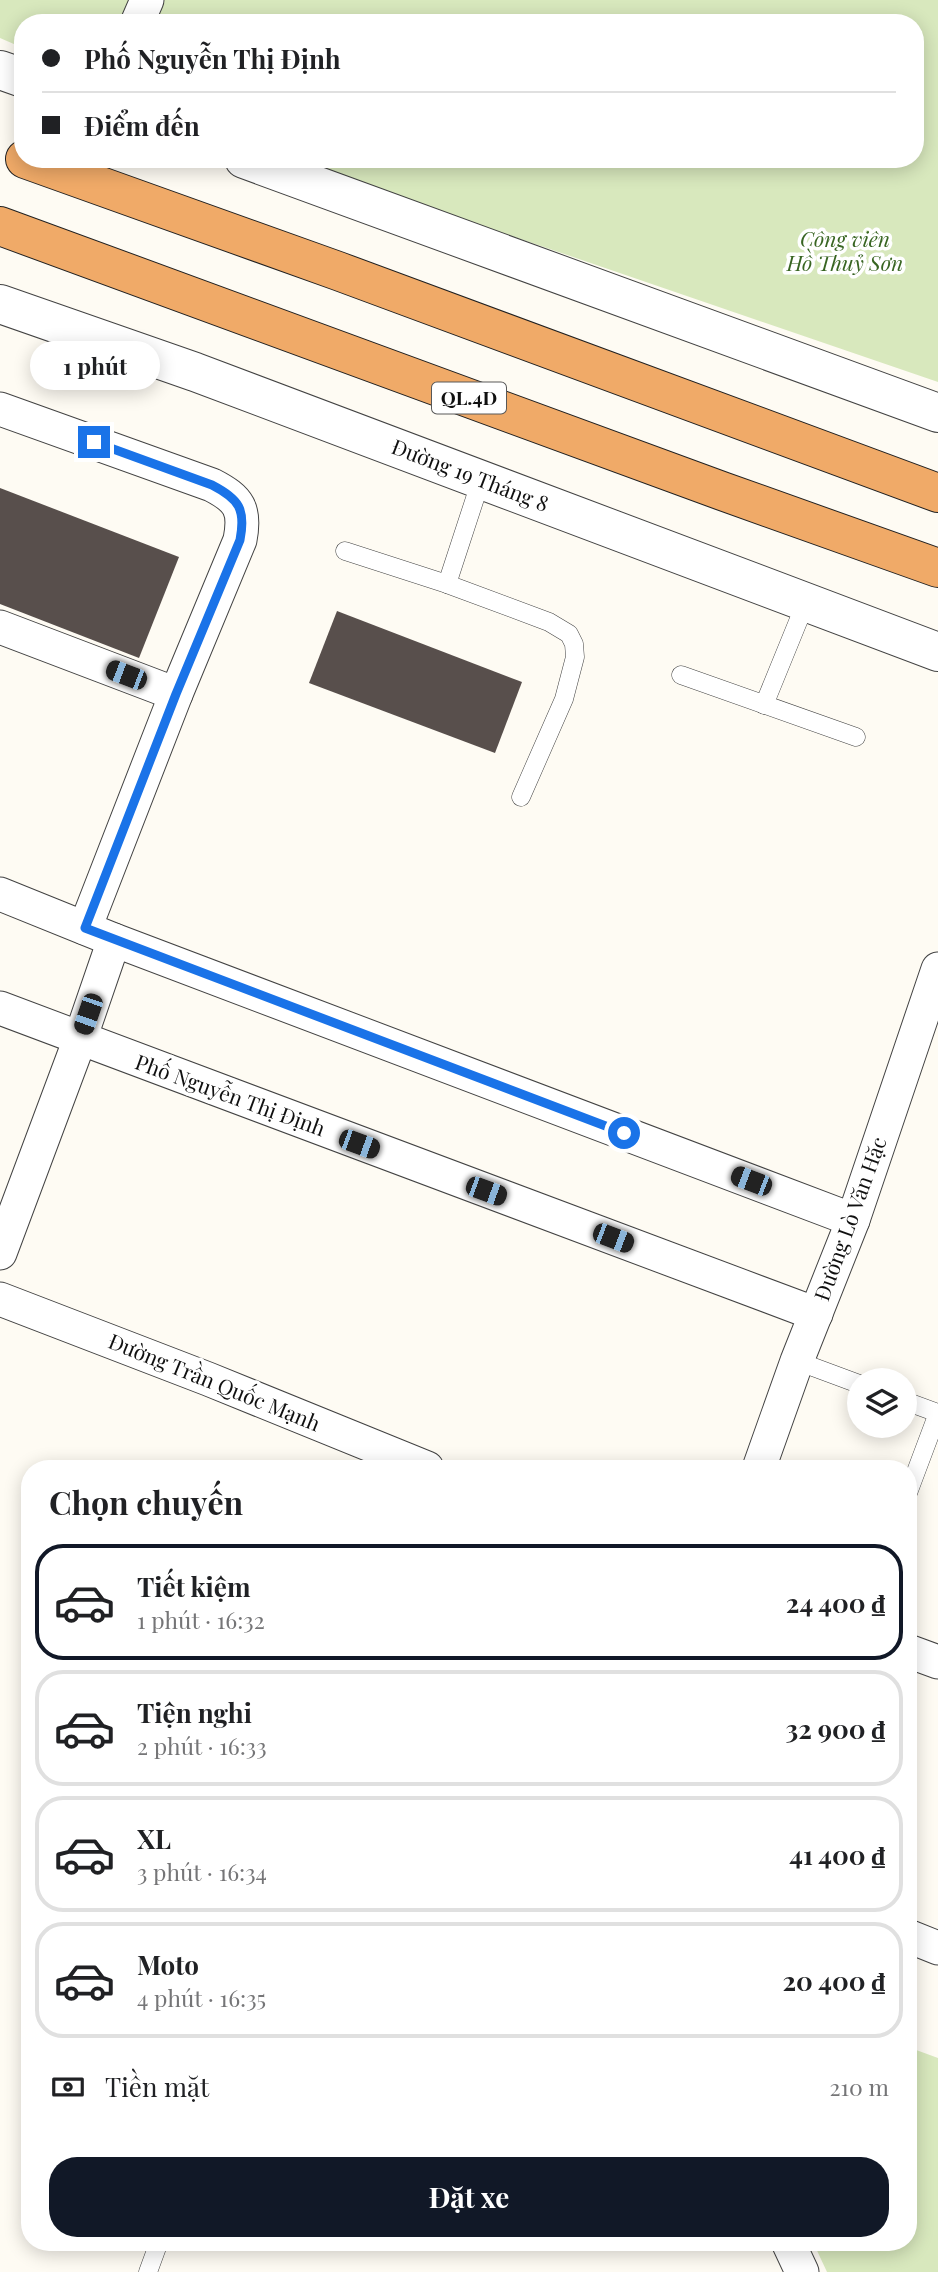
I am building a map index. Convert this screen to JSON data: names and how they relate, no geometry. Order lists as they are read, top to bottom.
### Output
{
  "streets": {
    "highway": ["QL.4D"],
    "street": [
      "Đường 19 Tháng 8",
      "Phố Nguyễn Thị Định",
      "Đường Lò Văn Hặc",
      "Đường Trần Quốc Mạnh"
    ]
  },
  "crossings": [
    ["Phố Nguyễn Thị Định", "Đường Lò Văn Hặc"]
  ],
  "parks": ["Công viên Hồ Thuỷ Sơn"],
  "page": {
    "banner": ["Phố Nguyễn Thị Định", "Điểm đến"],
    "bubble": "1 phút",
    "heading": "Chọn chuyến",
    "list": [
      {
        "name": "Tiết kiệm",
        "note": "1 phút · 16:32",
        "value": "24 400 ₫"
      },
      {
        "name": "Tiện nghi",
        "note": "2 phút · 16:33",
        "value": "32 900 ₫"
      },
      {
        "name": "XL",
        "note": "3 phút · 16:34",
        "value": "41 400 ₫"
      },
      {
        "name": "Moto",
        "note": "4 phút · 16:35",
        "value": "20 400 ₫"
      }
    ],
    "pay": ["Tiền mặt", "210 m"],
    "buttons": "Đặt xe"
  }
}
